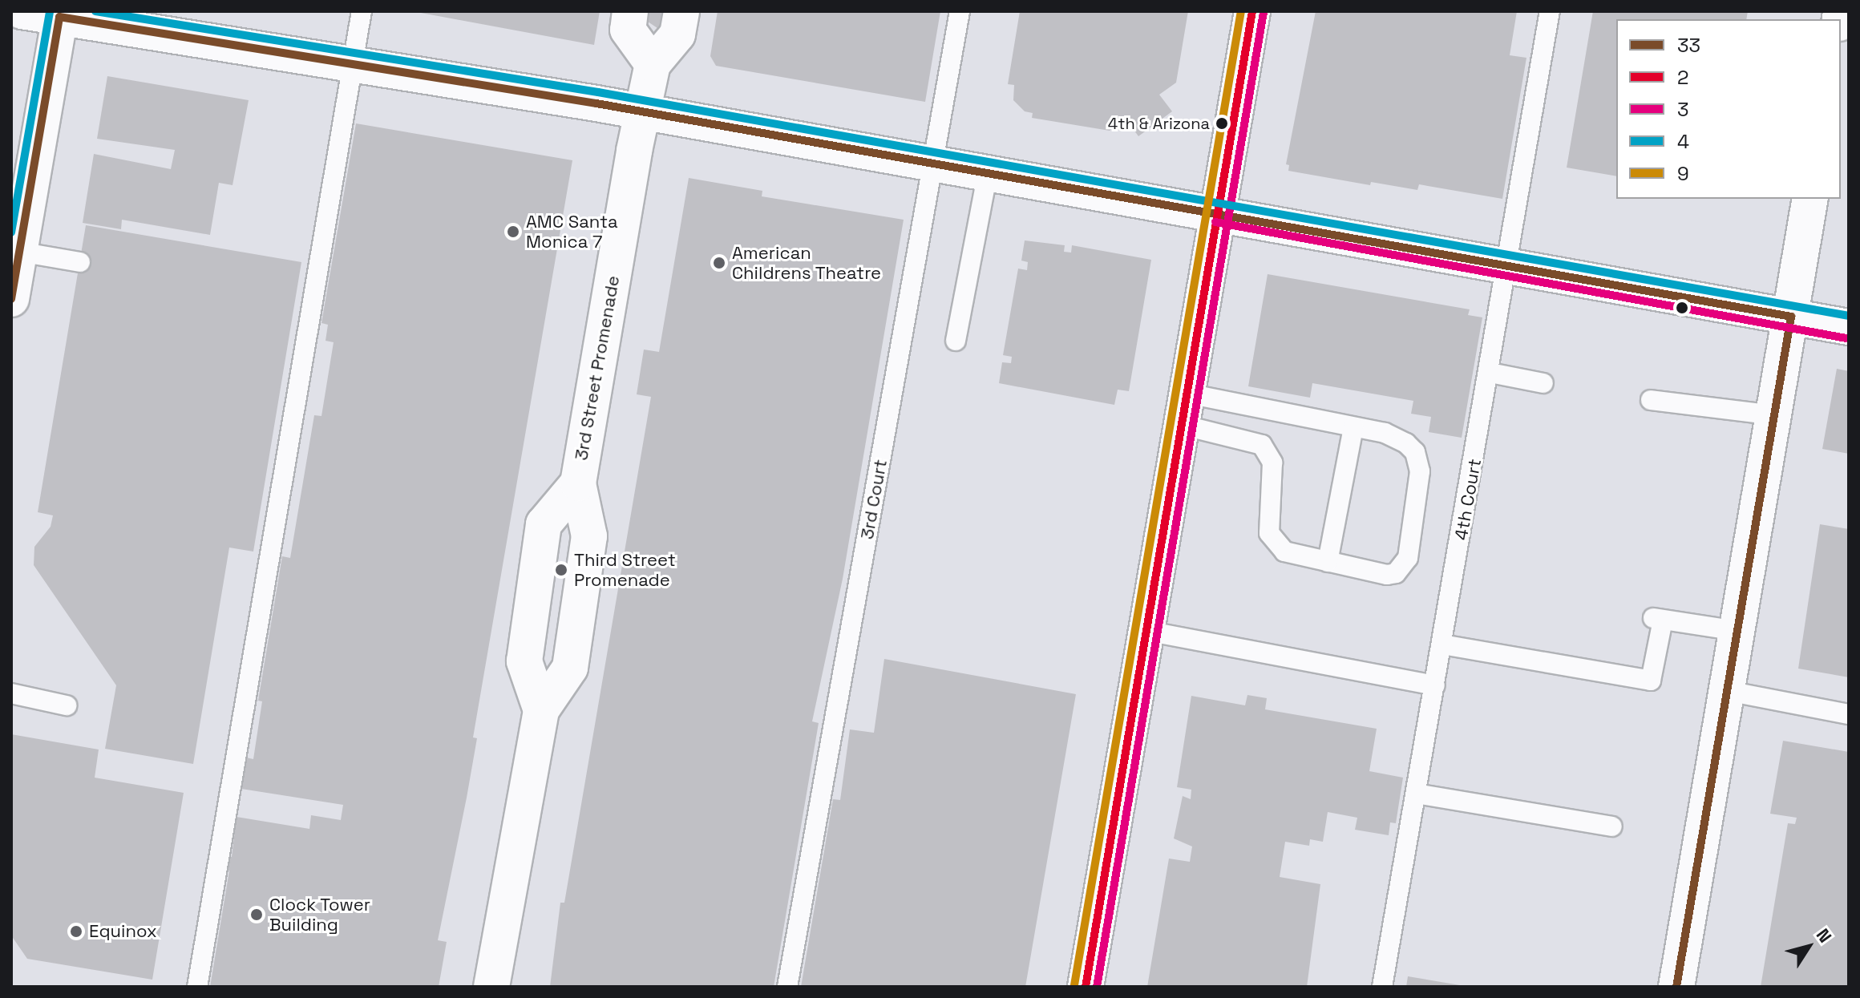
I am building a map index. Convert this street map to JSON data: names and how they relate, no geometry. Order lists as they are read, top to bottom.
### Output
{
  "streets": {
    "street": ["3rd Street Promenade"],
    "lane": ["3rd Court", "4th Court"]
  },
  "places": [
    "4th & Arizona",
    "AMC Santa Monica 7",
    "American Childrens Theatre",
    "Third Street Promenade",
    "Clock Tower Building",
    "Equinox"
  ],
  "lines": [
    "transit line 2",
    "transit line 4",
    "transit line 9",
    "transit line 3",
    "transit line 33"
  ],
  "legend": [
    "33",
    "2",
    "3",
    "4",
    "9"
  ],
  "north": "top right"
}
